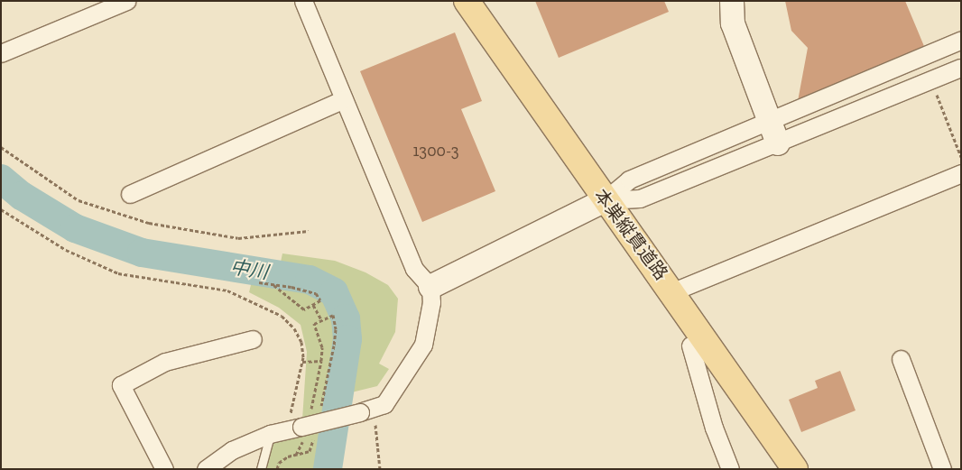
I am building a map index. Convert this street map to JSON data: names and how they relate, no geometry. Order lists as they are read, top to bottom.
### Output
{
  "streets": {
    "main road": ["本巣縦貫道路"]
  },
  "water": ["中川"],
  "house_numbers": ["1300-3"]
}
